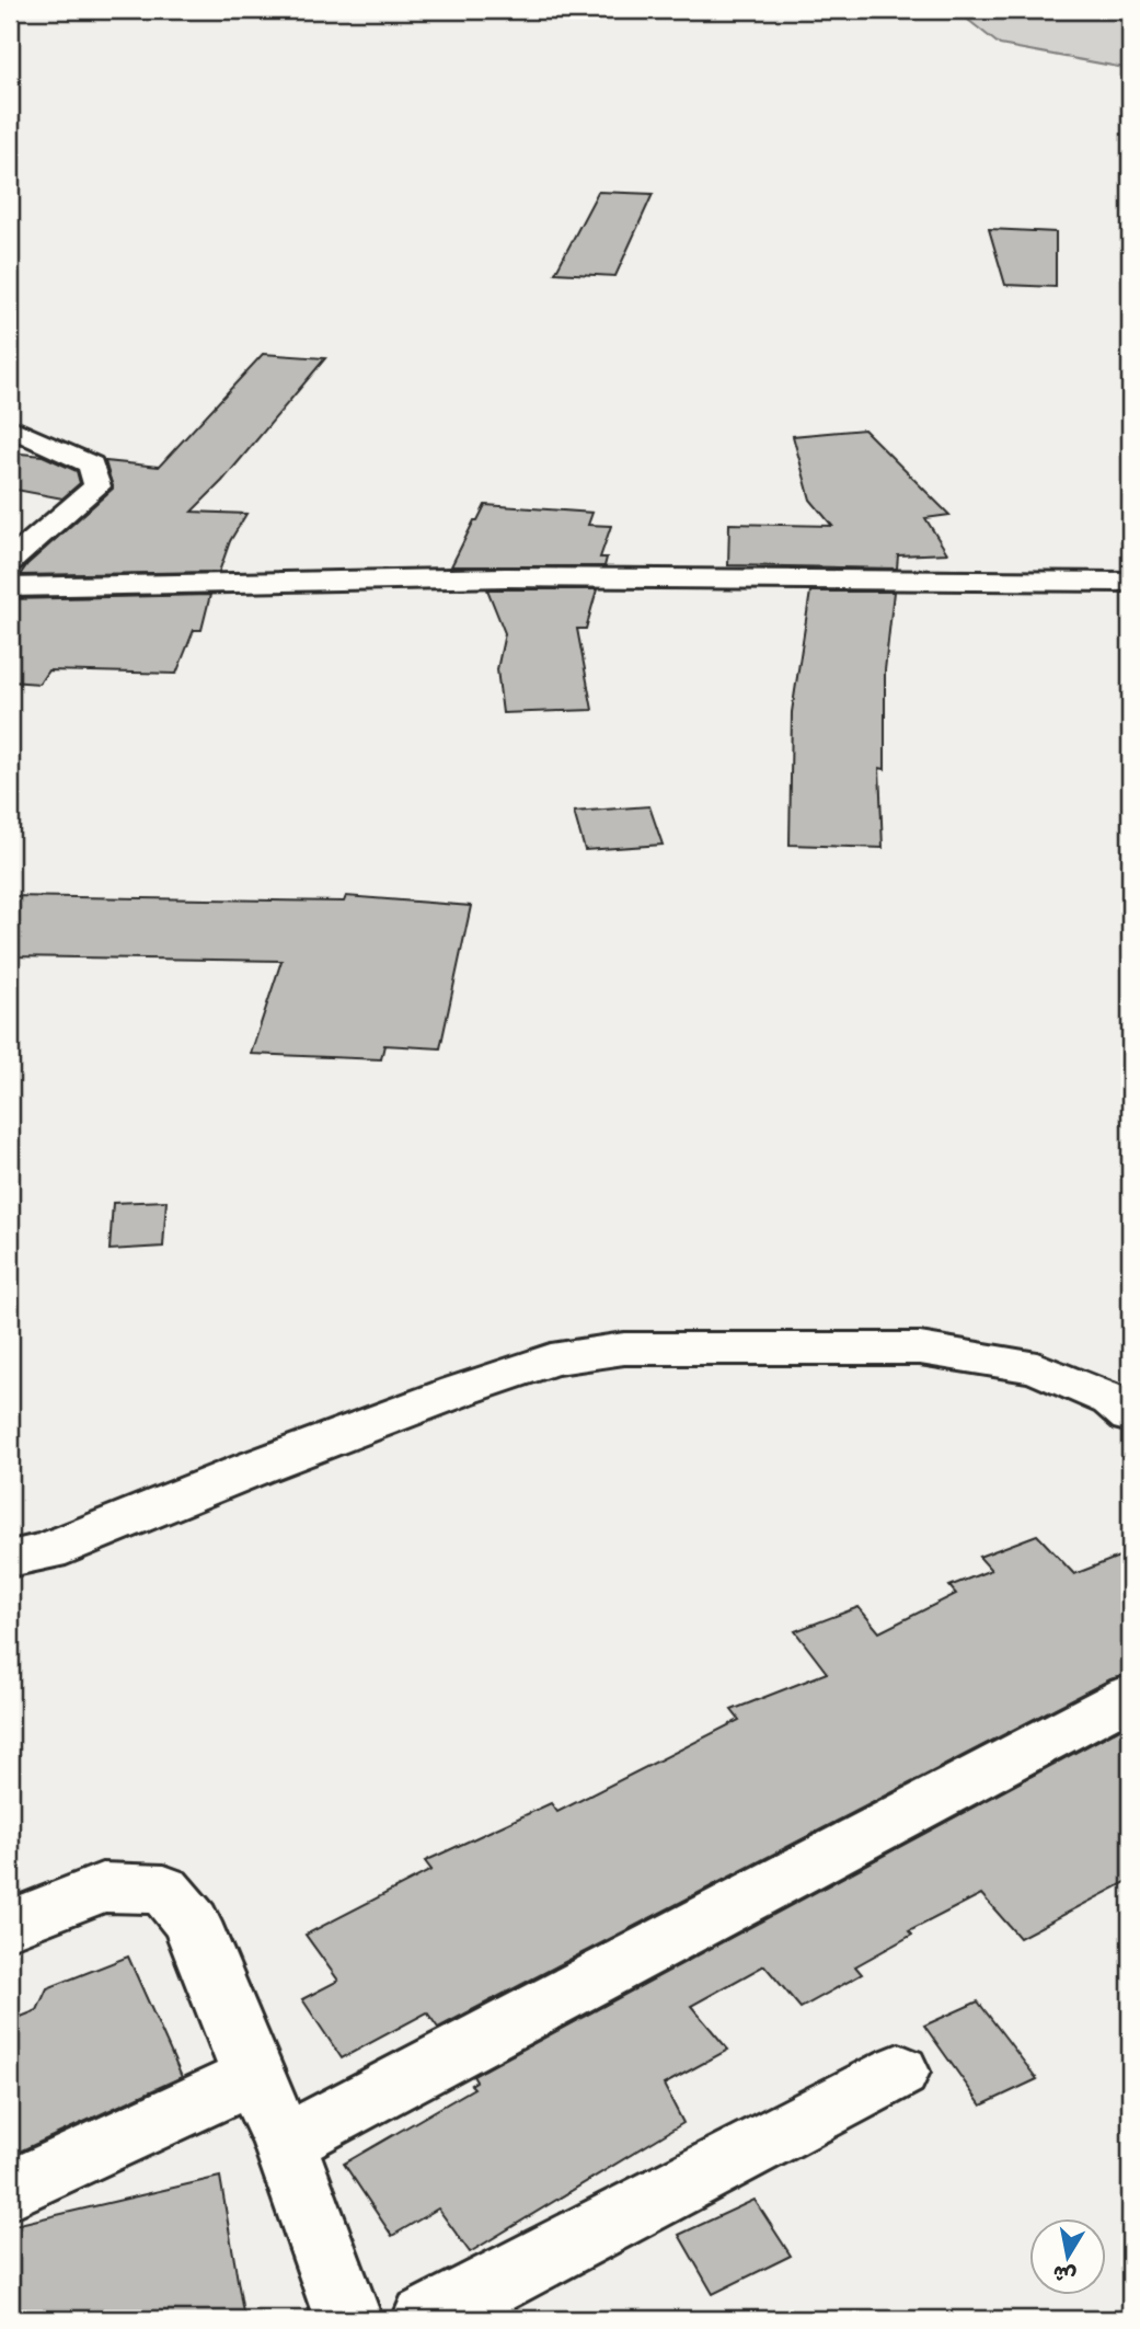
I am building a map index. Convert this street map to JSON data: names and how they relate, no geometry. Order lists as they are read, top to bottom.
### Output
{
  "north": "bottom"
}
